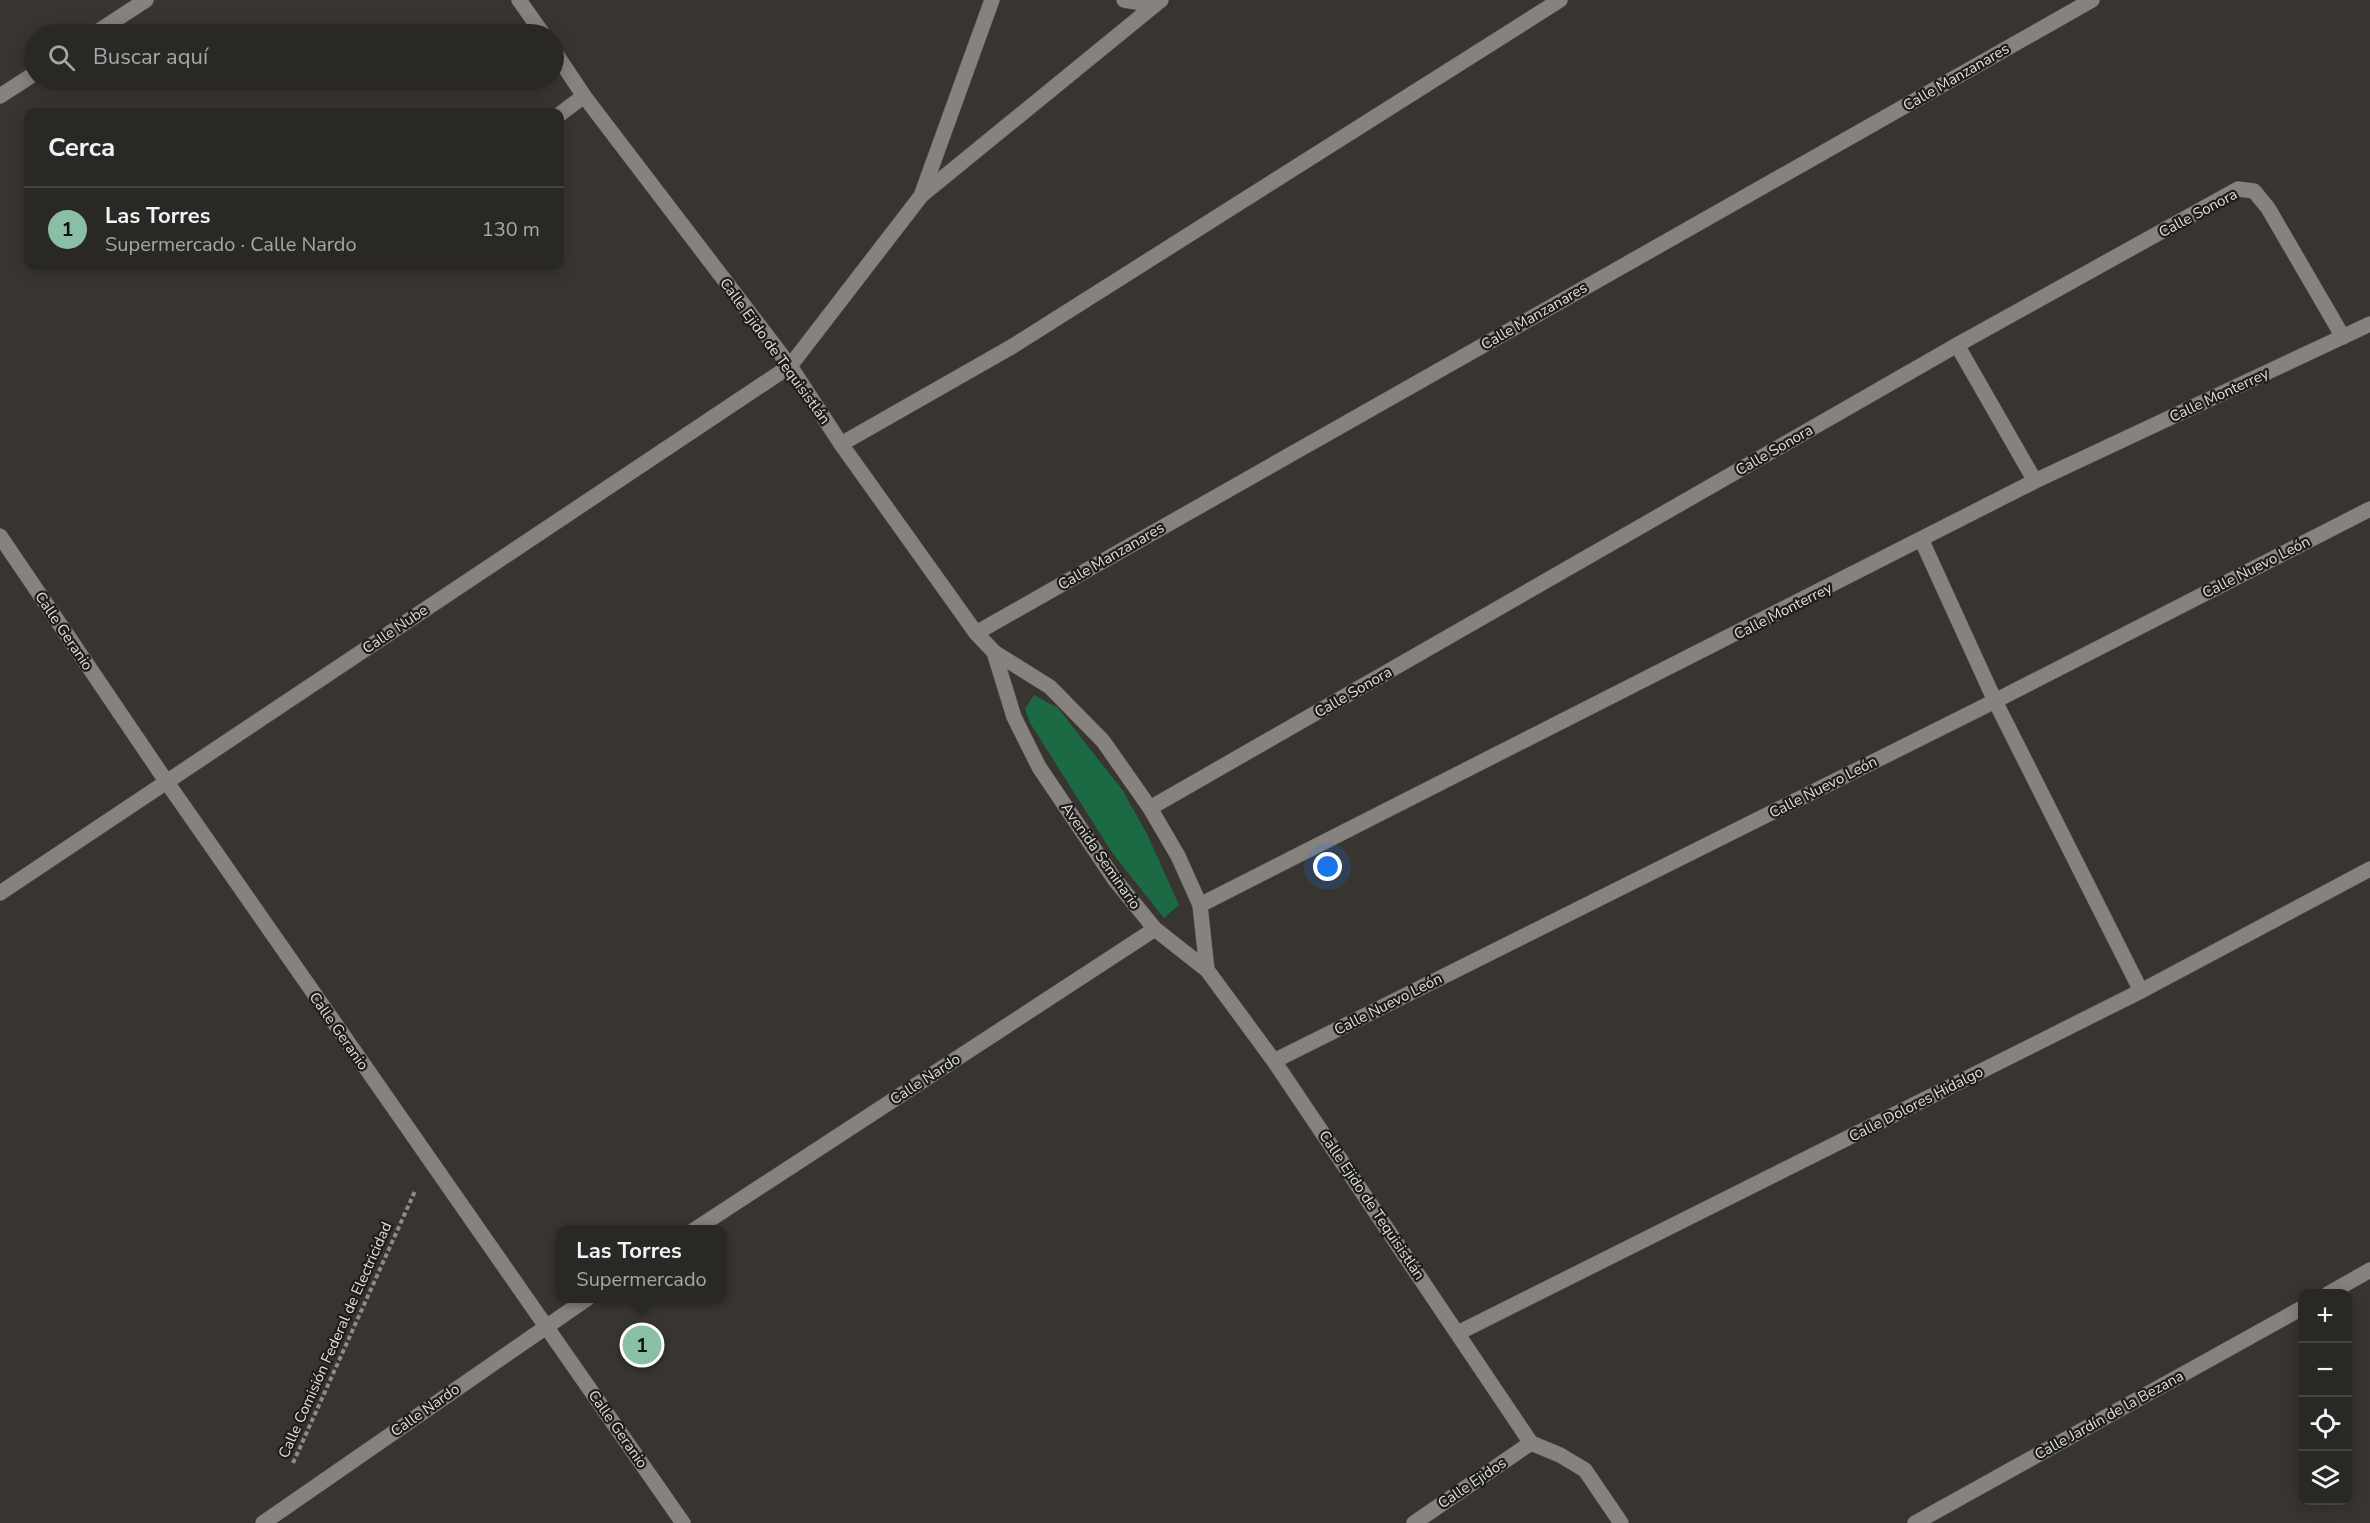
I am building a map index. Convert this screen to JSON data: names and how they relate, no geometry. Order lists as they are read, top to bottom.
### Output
{
  "streets": {
    "street": [
      "Calle Manzanares",
      "Calle Sonora",
      "Calle Ejido de Tequisistlán",
      "Calle Monterrey",
      "Calle Nuevo León",
      "Calle Nube",
      "Calle Geranio",
      "Avenida Seminario",
      "Calle Nardo",
      "Calle Dolores Hidalgo",
      "Calle Jardín de la Bezana",
      "Calle Ejidos"
    ],
    "path": ["Calle Comisión Federal de Electricidad"]
  },
  "crossings": [
    ["Calle Manzanares", "Calle Ejido de Tequisistlán"],
    ["Calle Sonora", "Calle Monterrey"],
    ["Calle Ejido de Tequisistlán", "Calle Nuevo León"],
    ["Calle Ejido de Tequisistlán", "Calle Nube"],
    ["Calle Ejido de Tequisistlán", "Avenida Seminario"],
    ["Calle Ejido de Tequisistlán", "Calle Dolores Hidalgo"],
    ["Calle Ejido de Tequisistlán", "Calle Ejidos"],
    ["Calle Nube", "Calle Geranio"],
    ["Calle Geranio", "Calle Nardo"],
    ["Calle Geranio", "Calle Comisión Federal de Electricidad"],
    ["Avenida Seminario", "Calle Nardo"]
  ],
  "page": {
    "search": "Buscar aquí",
    "heading": "Cerca",
    "list": [
      {
        "mark": "1",
        "name": "Las Torres",
        "note": "Supermercado · Calle Nardo",
        "value": "130 m"
      }
    ],
    "popup": ["Las Torres", "Supermercado"],
    "map_buttons": ["+", "−"],
    "pins": "1"
  }
}
